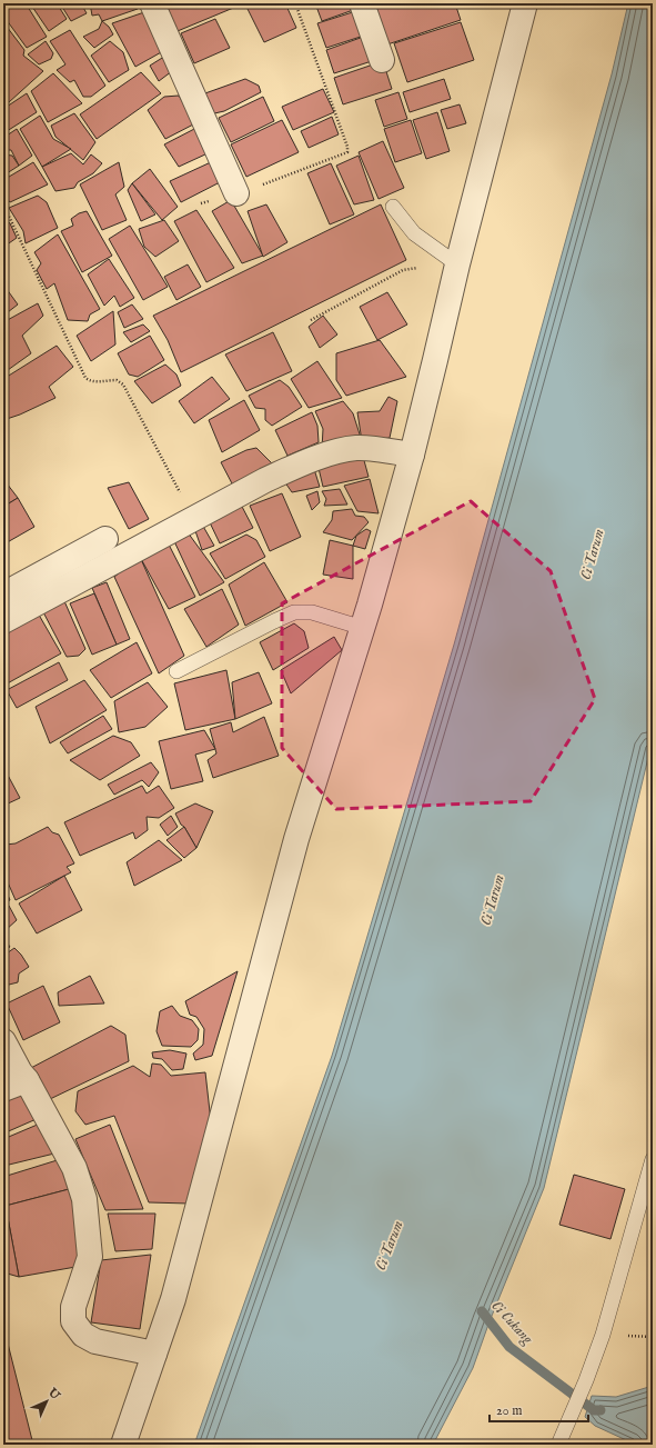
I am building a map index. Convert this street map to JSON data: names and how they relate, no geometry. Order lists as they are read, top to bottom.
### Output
{
  "water": ["Ci Tarum", "Ci Cukang"],
  "scale_bar": "20 m",
  "north": "top right"
}
